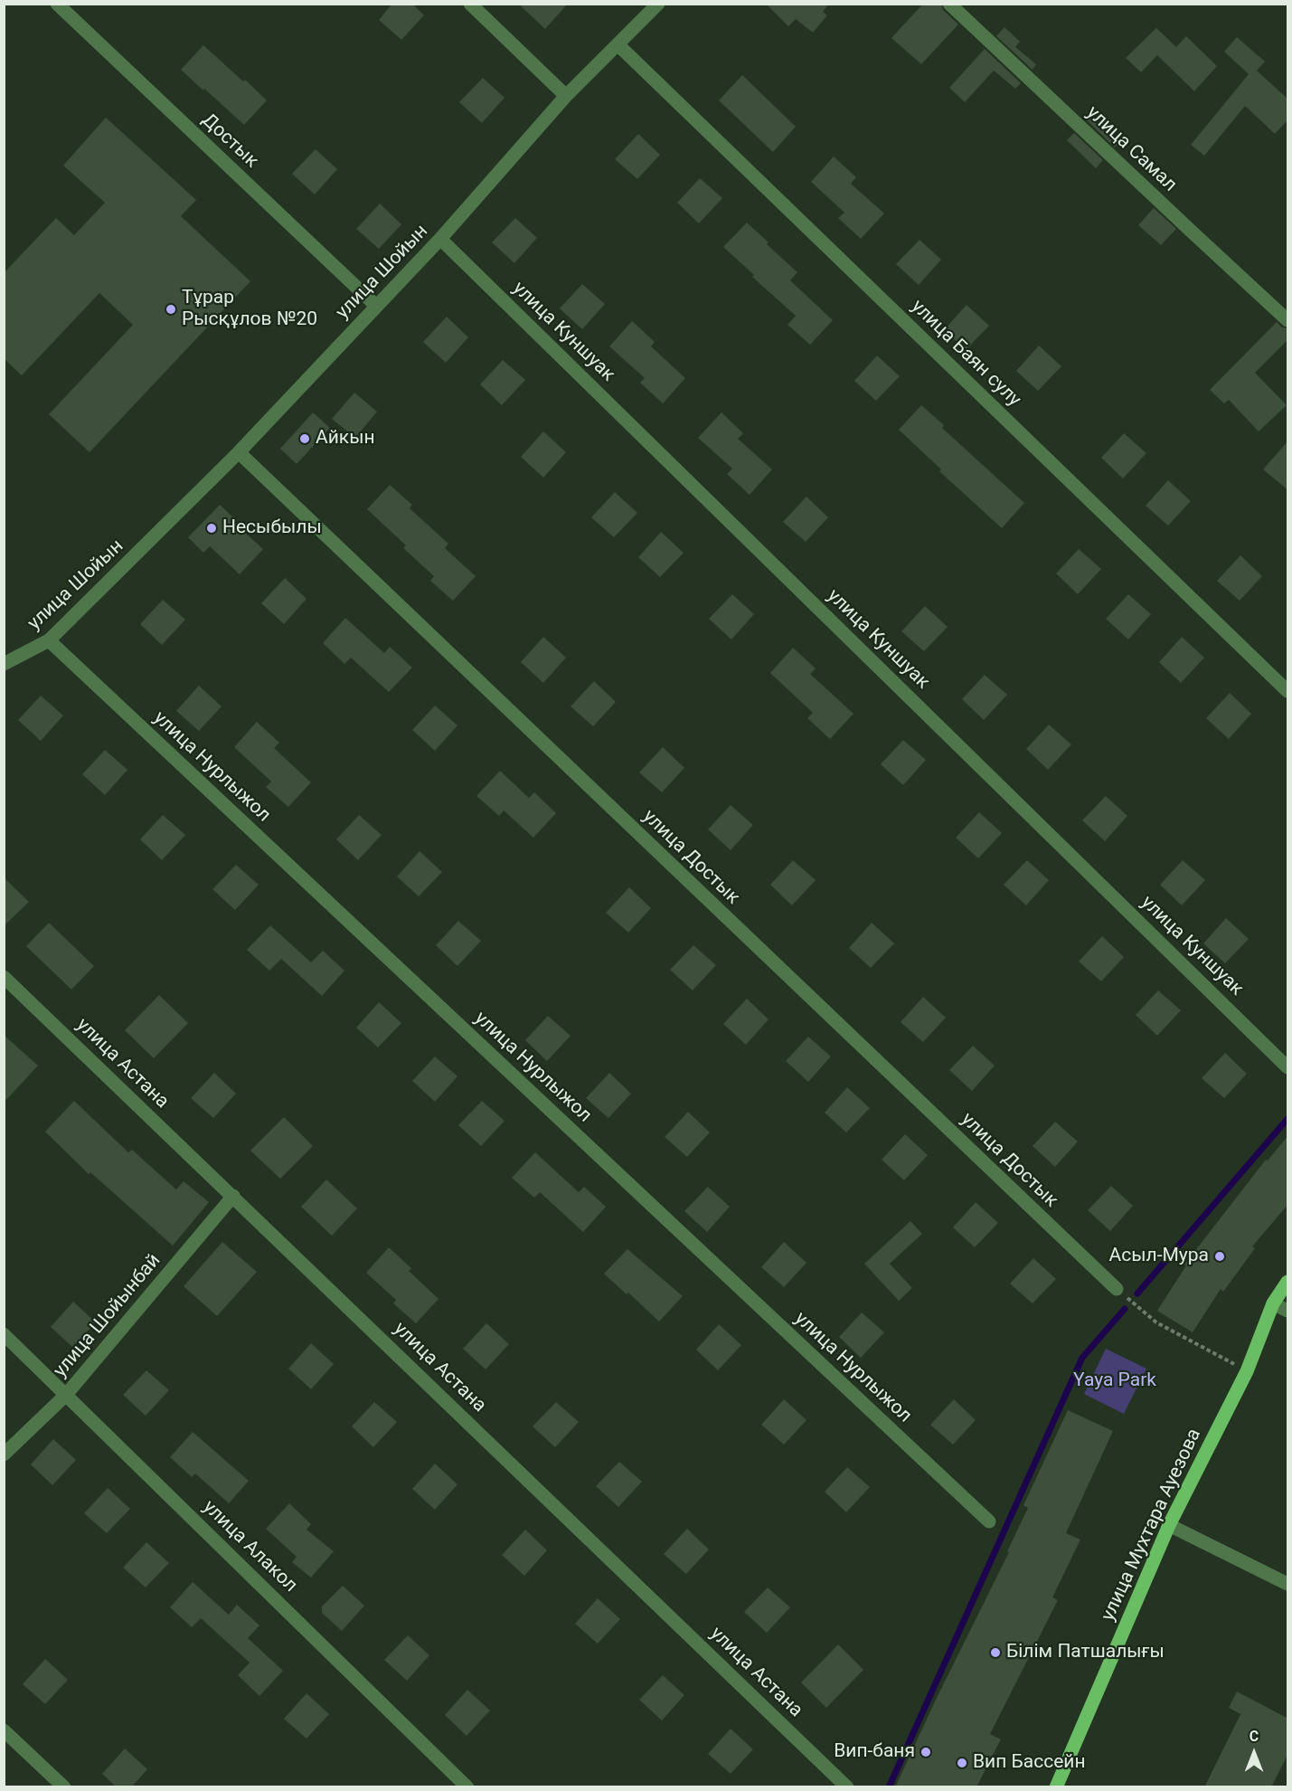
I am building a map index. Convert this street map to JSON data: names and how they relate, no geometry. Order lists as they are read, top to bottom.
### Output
{
  "streets": {
    "main road": ["улица Мухтара Ауезова"],
    "street": [
      "Достык",
      "улица Самал",
      "улица Шойын",
      "улица Куншуак",
      "улица Баян сулу",
      "улица Нурлыжол",
      "улица Достык",
      "улица Астана",
      "улица Шойынбай",
      "улица Алакол"
    ]
  },
  "crossings": [
    ["Достык", "улица Шойын"],
    ["улица Шойын", "улица Куншуак"],
    ["улица Шойын", "улица Баян сулу"],
    ["улица Шойын", "улица Нурлыжол"],
    ["улица Шойын", "улица Достык"],
    ["улица Астана", "улица Шойынбай"],
    ["улица Шойынбай", "улица Алакол"]
  ],
  "parks": ["Yaya Park"],
  "places": [
    "Тұрар Рысқұлов №20",
    "Айкын",
    "Несыбылы",
    "Асыл-Мура",
    "Білім Патшалығы",
    "Вип-баня",
    "Вип Бассейн"
  ],
  "north": "top"
}
